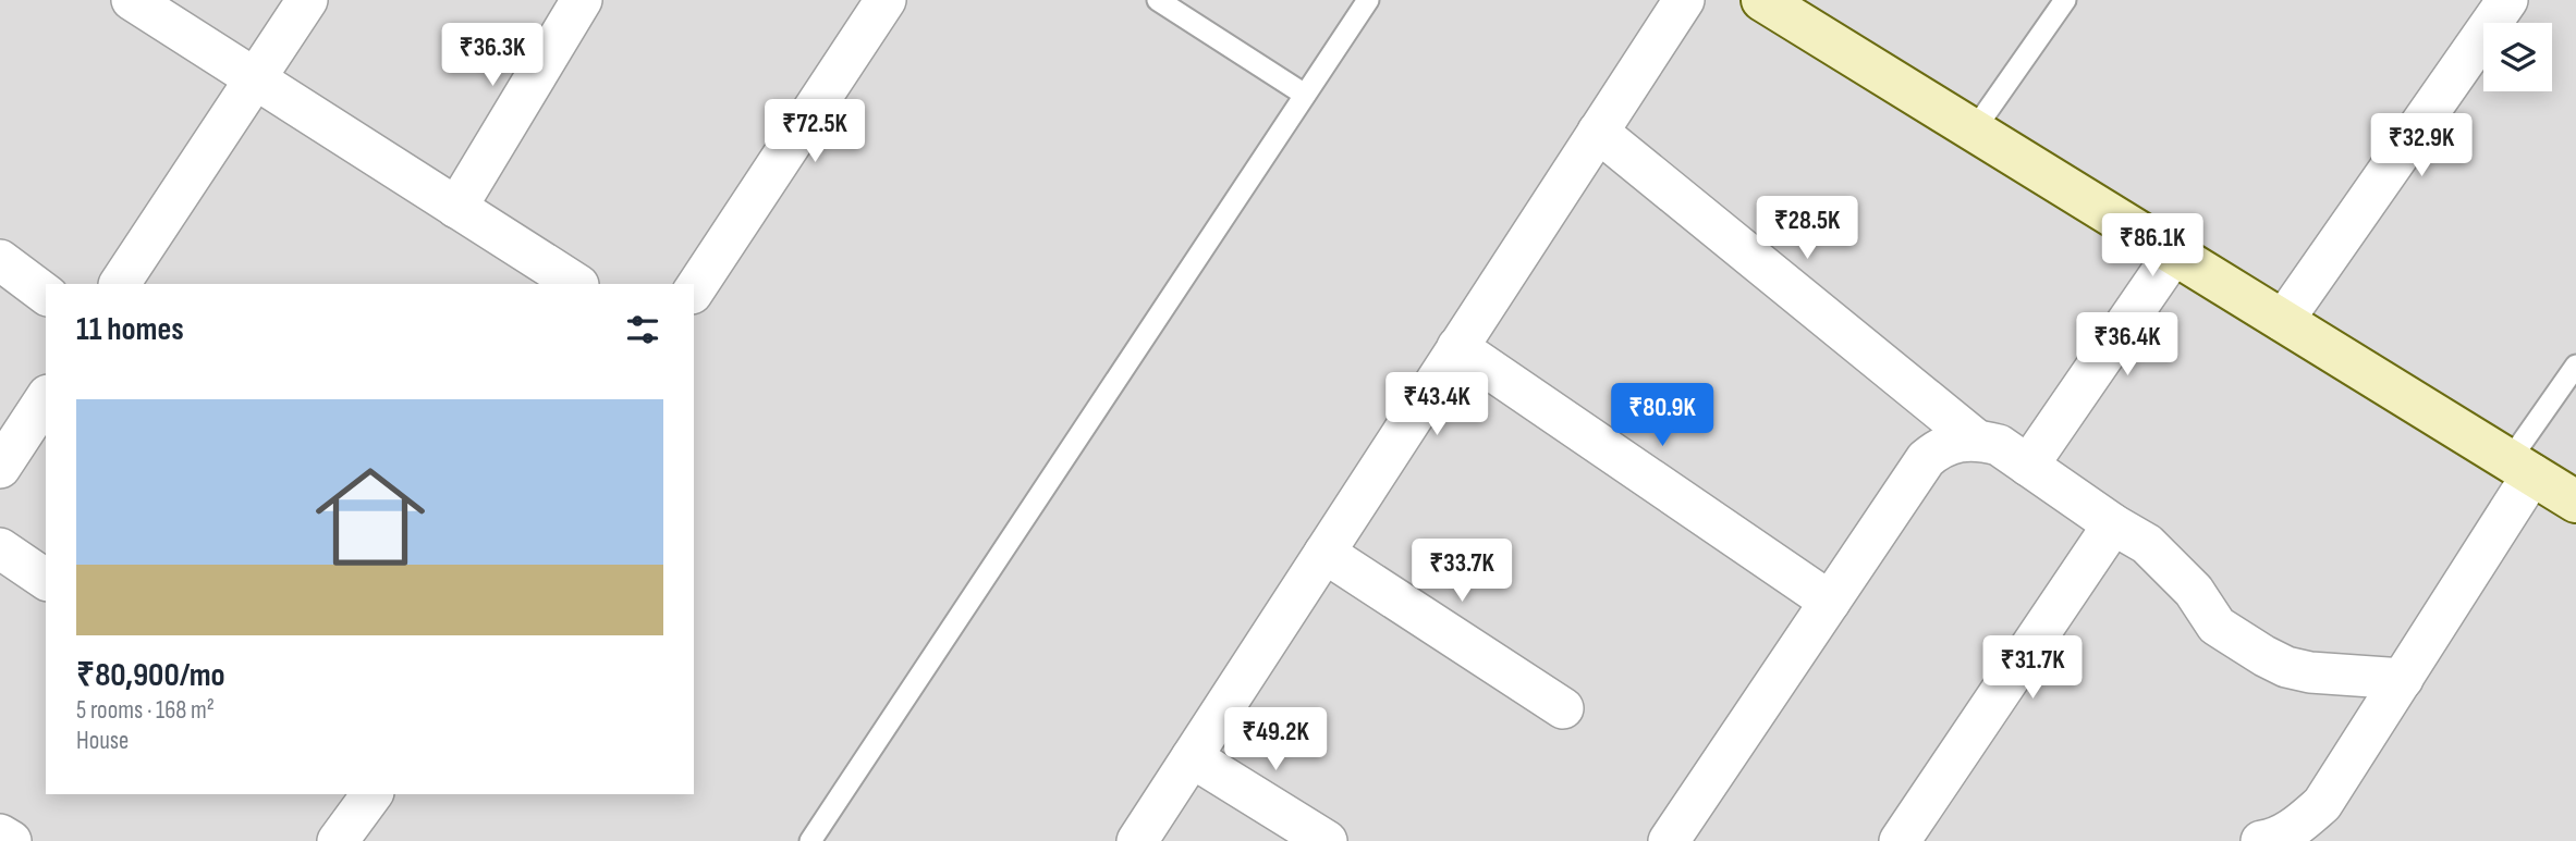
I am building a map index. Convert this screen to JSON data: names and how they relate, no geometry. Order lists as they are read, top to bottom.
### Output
{
  "page": {
    "price": [
      "₹36.3K",
      "₹72.5K",
      "₹32.9K",
      "₹28.5K",
      "₹86.1K",
      "₹36.4K",
      "₹43.4K",
      "₹80.9K",
      "₹33.7K",
      "₹31.7K",
      "₹49.2K"
    ],
    "heading": "11 homes",
    "list": [
      {
        "name": "₹80,900/mo",
        "note": "5 rooms · 168 m² · House"
      }
    ]
  }
}
